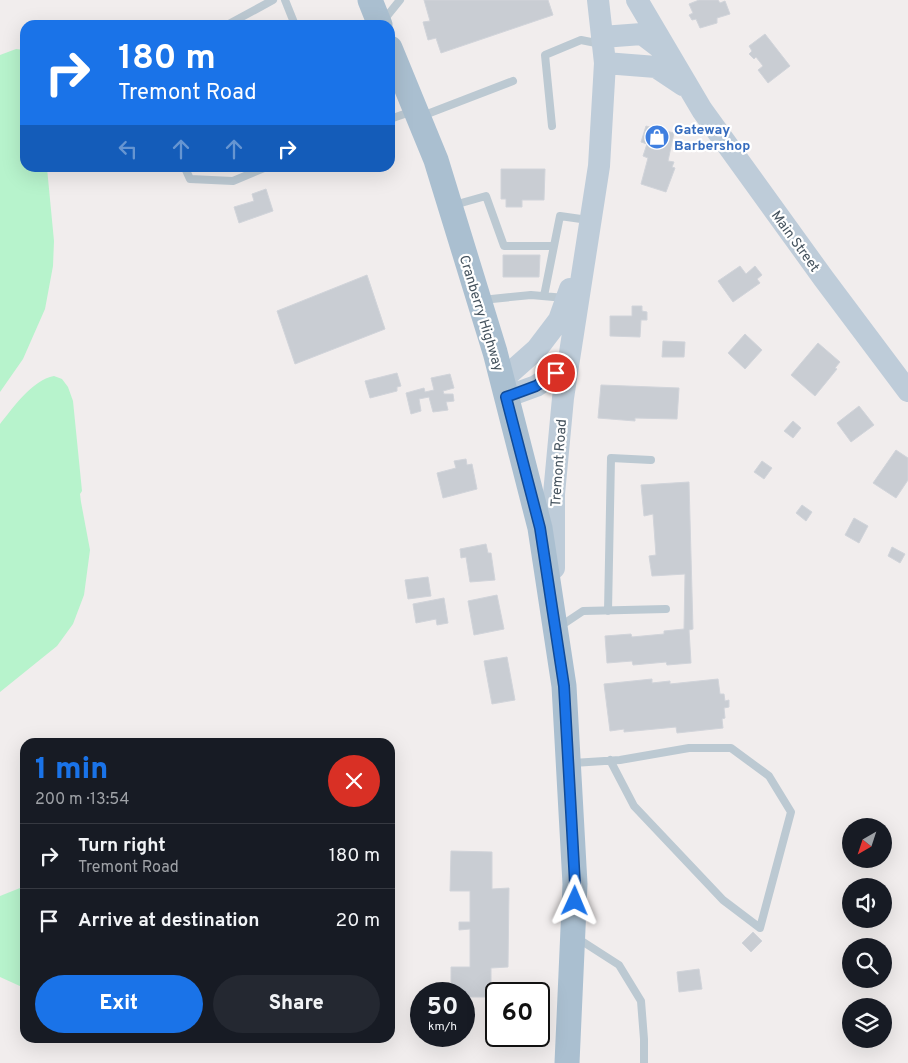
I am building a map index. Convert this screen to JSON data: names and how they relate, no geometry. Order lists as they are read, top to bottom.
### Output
{
  "streets": {
    "main road": ["Main Street", "Cranberry Highway", "Tremont Road"]
  },
  "crossings": [
    ["Main Street", "Tremont Road"],
    ["Cranberry Highway", "Tremont Road"]
  ],
  "places": {
    "shop": ["Gateway Barbershop"]
  },
  "north": "bottom left",
  "page": {
    "turn": ["180 m", "Tremont Road"],
    "heading": ["1 min", "200 m · 13:54"],
    "list": [
      {
        "name": "Turn right",
        "note": "Tremont Road",
        "value": "180 m"
      },
      {
        "name": "Arrive at destination",
        "value": "20 m"
      }
    ],
    "buttons": ["Exit", "Share"],
    "speed": "50 km/h",
    "limit": "60"
  }
}
